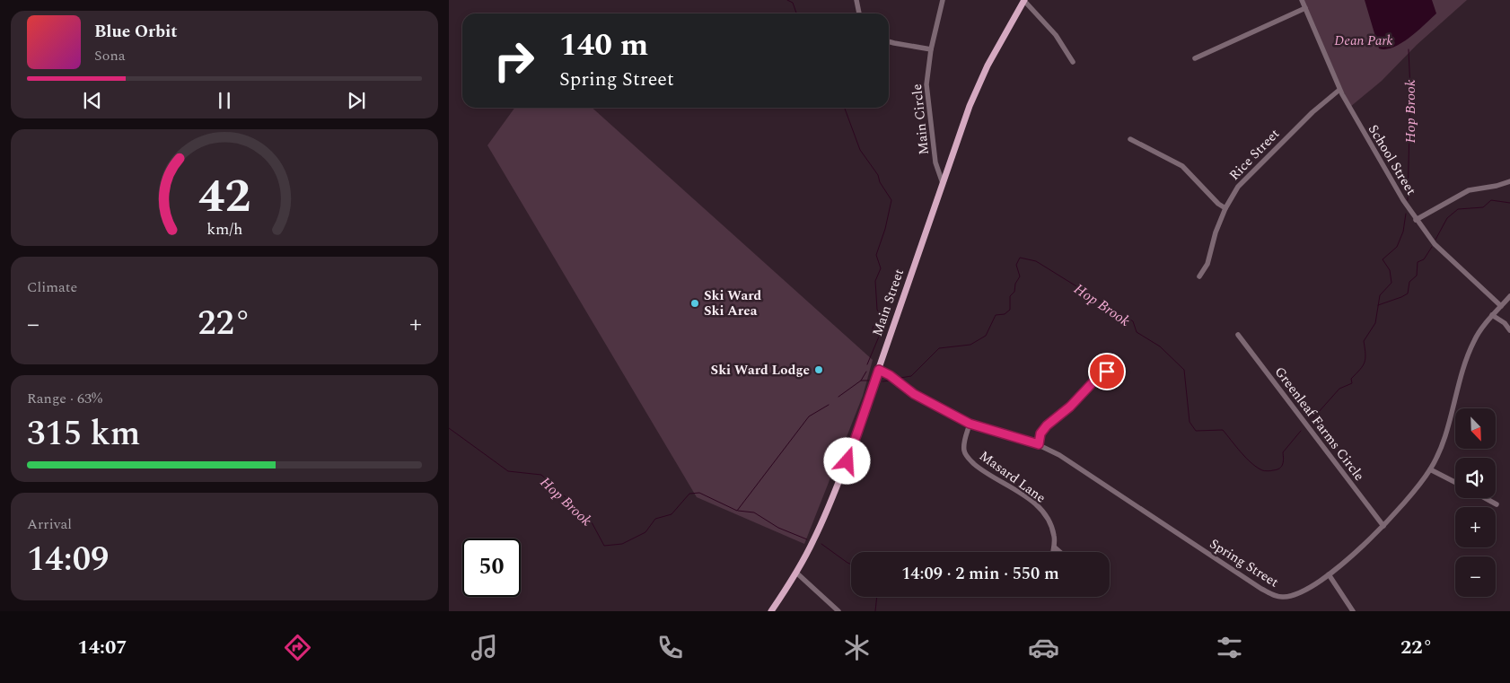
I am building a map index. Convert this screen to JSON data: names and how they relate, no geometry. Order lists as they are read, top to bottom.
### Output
{
  "streets": {
    "main road": ["Main Street"],
    "street": [
      "Main Circle",
      "Rice Street",
      "School Street",
      "Greenleaf Farms Circle",
      "Masard Lane",
      "Spring Street"
    ]
  },
  "crossings": [
    ["Main Circle", "Main Street"],
    ["Rice Street", "School Street"],
    ["School Street", "Spring Street"],
    ["Main Street", "Spring Street"],
    ["Greenleaf Farms Circle", "Spring Street"],
    ["Masard Lane", "Spring Street"]
  ],
  "water": ["Hop Brook"],
  "parks": ["Dean Park"],
  "places": ["Ski Ward Ski Area", "Ski Ward Lodge"],
  "north": "bottom right",
  "page": {
    "turn": ["140 m", "Spring Street"],
    "song": ["Blue Orbit", "Sona"],
    "tile": [
      "Climate",
      ["Range · 63%", "315 km"],
      ["Arrival", "14:09"]
    ],
    "heat": ["−", "22°", "+"],
    "map_buttons": ["+", "−"],
    "limit": "50",
    "trip": "14:09 · 2 min · 550 m",
    "tabs": ["14:07", "22°"],
    "gauge": ["42", "km/h"]
  }
}
